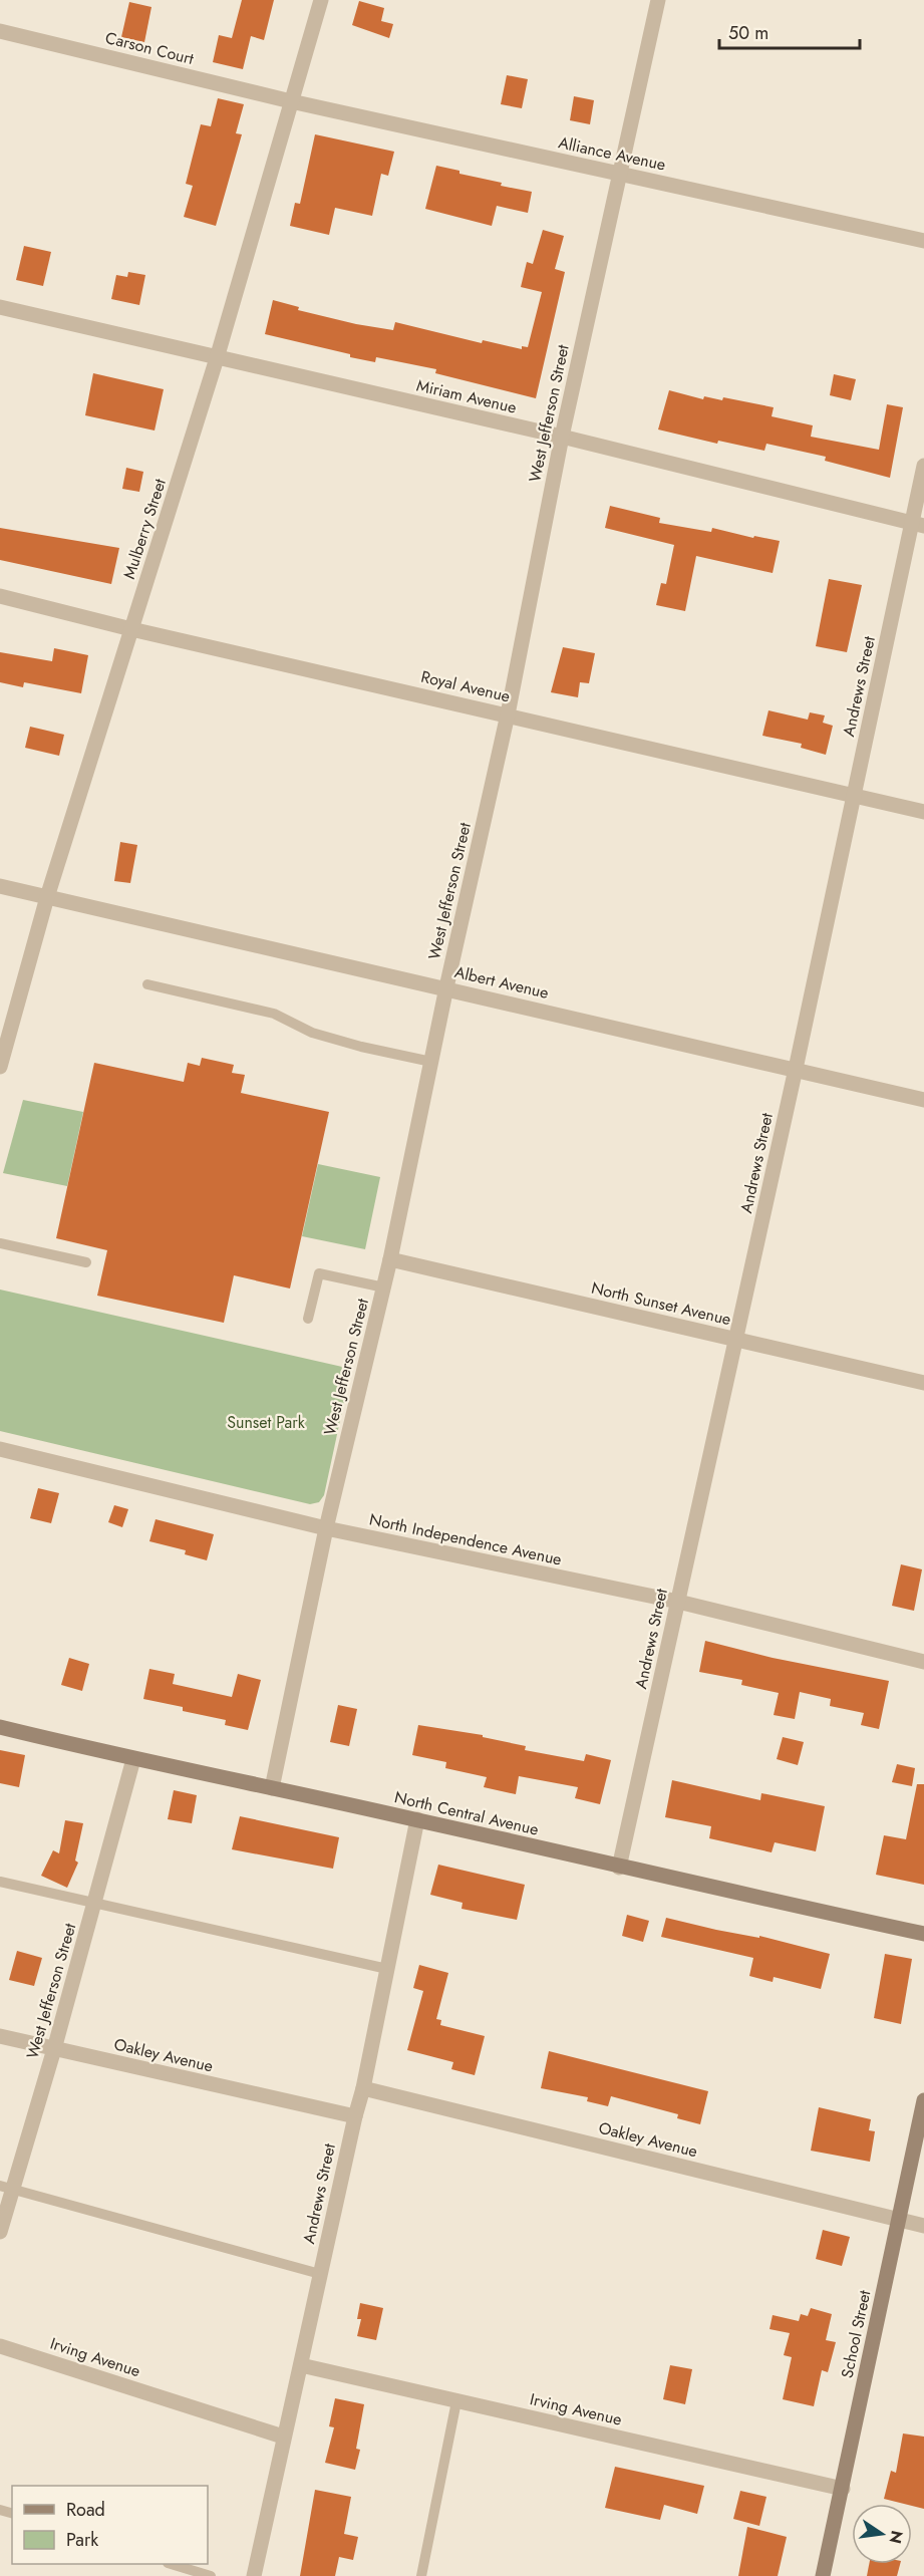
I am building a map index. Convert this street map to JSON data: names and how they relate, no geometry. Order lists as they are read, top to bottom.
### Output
{
  "streets": {
    "main road": ["North Central Avenue", "School Street"],
    "street": [
      "Carson Court",
      "Alliance Avenue",
      "Miriam Avenue",
      "West Jefferson Street",
      "Mulberry Street",
      "Royal Avenue",
      "Andrews Street",
      "Albert Avenue",
      "North Sunset Avenue",
      "North Independence Avenue",
      "Oakley Avenue",
      "Irving Avenue"
    ]
  },
  "crossings": [
    ["Carson Court", "Alliance Avenue"],
    ["Carson Court", "Mulberry Street"],
    ["Alliance Avenue", "West Jefferson Street"],
    ["Alliance Avenue", "Mulberry Street"],
    ["Miriam Avenue", "West Jefferson Street"],
    ["Miriam Avenue", "Mulberry Street"],
    ["Miriam Avenue", "Andrews Street"],
    ["West Jefferson Street", "Royal Avenue"],
    ["West Jefferson Street", "Albert Avenue"],
    ["West Jefferson Street", "North Sunset Avenue"],
    ["West Jefferson Street", "North Independence Avenue"],
    ["West Jefferson Street", "North Central Avenue"],
    ["West Jefferson Street", "Oakley Avenue"],
    ["Mulberry Street", "Royal Avenue"],
    ["Mulberry Street", "Albert Avenue"],
    ["Royal Avenue", "Andrews Street"],
    ["Andrews Street", "Albert Avenue"],
    ["Andrews Street", "North Sunset Avenue"],
    ["Andrews Street", "North Independence Avenue"],
    ["Andrews Street", "North Central Avenue"],
    ["Andrews Street", "Oakley Avenue"],
    ["Andrews Street", "Irving Avenue"],
    ["Oakley Avenue", "School Street"],
    ["School Street", "Irving Avenue"]
  ],
  "parks": ["Sunset Park"],
  "legend": ["Road", "Park"],
  "scale_bar": "50 m",
  "north": "right"
}
